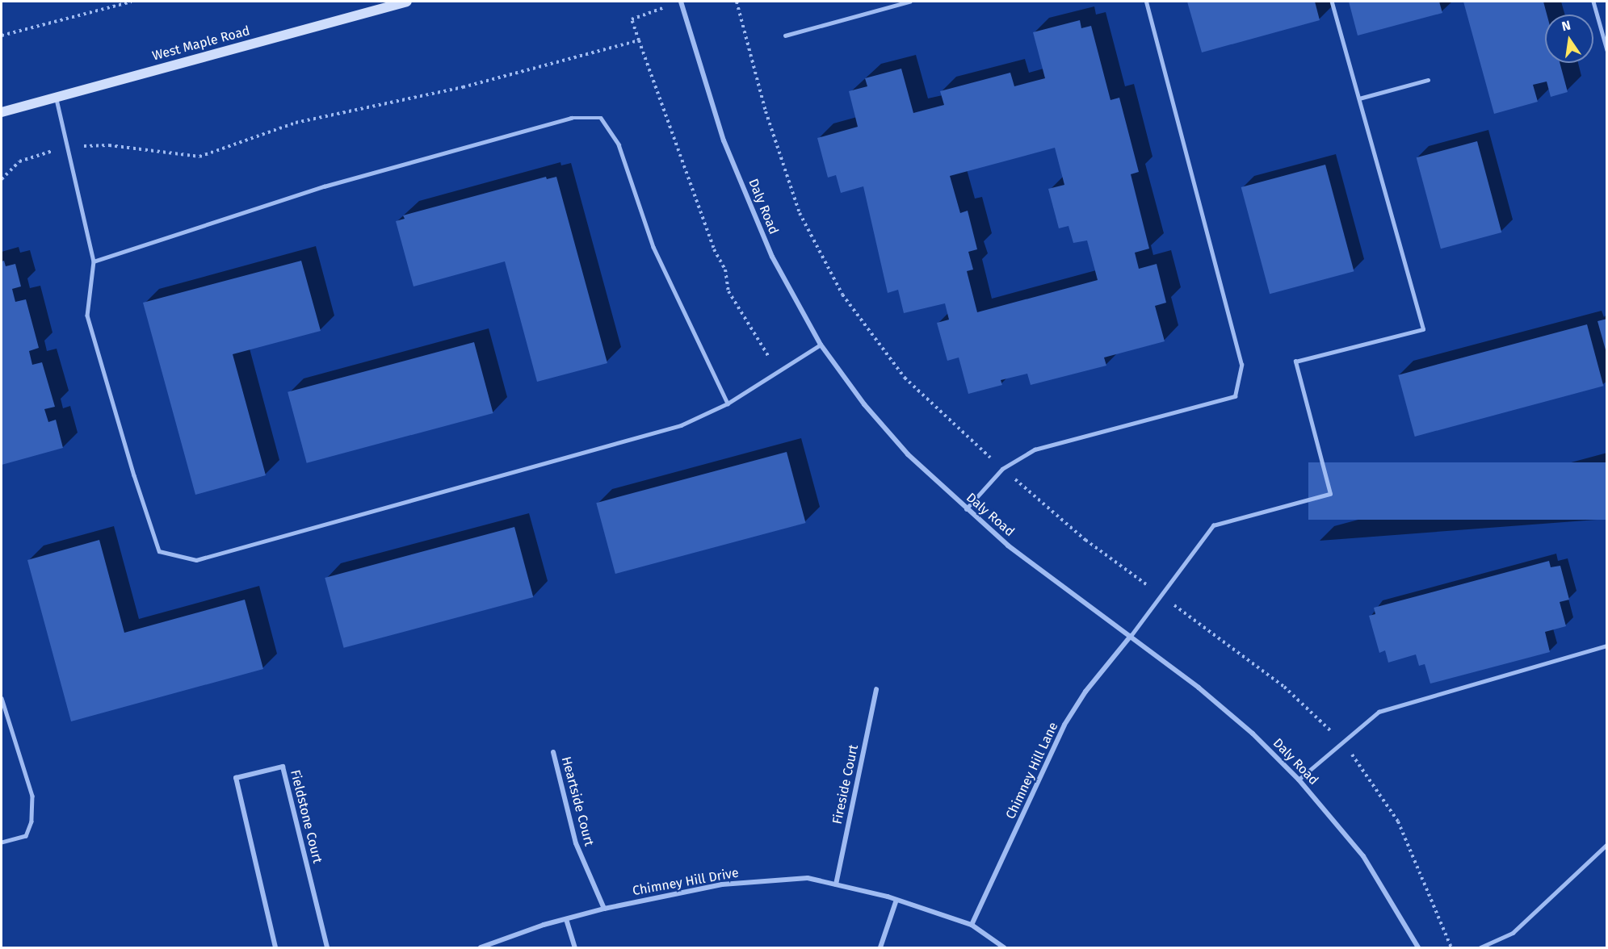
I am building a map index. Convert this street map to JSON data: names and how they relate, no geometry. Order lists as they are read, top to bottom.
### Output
{
  "streets": {
    "main road": ["West Maple Road"],
    "street": [
      "Daly Road",
      "Chimney Hill Lane",
      "Fireside Court",
      "Heartside Court",
      "Fieldstone Court",
      "Chimney Hill Drive"
    ]
  },
  "crossings": [
    ["Daly Road", "Chimney Hill Lane"],
    ["Chimney Hill Lane", "Chimney Hill Drive"],
    ["Fireside Court", "Chimney Hill Drive"],
    ["Heartside Court", "Chimney Hill Drive"]
  ],
  "north": "top"
}
